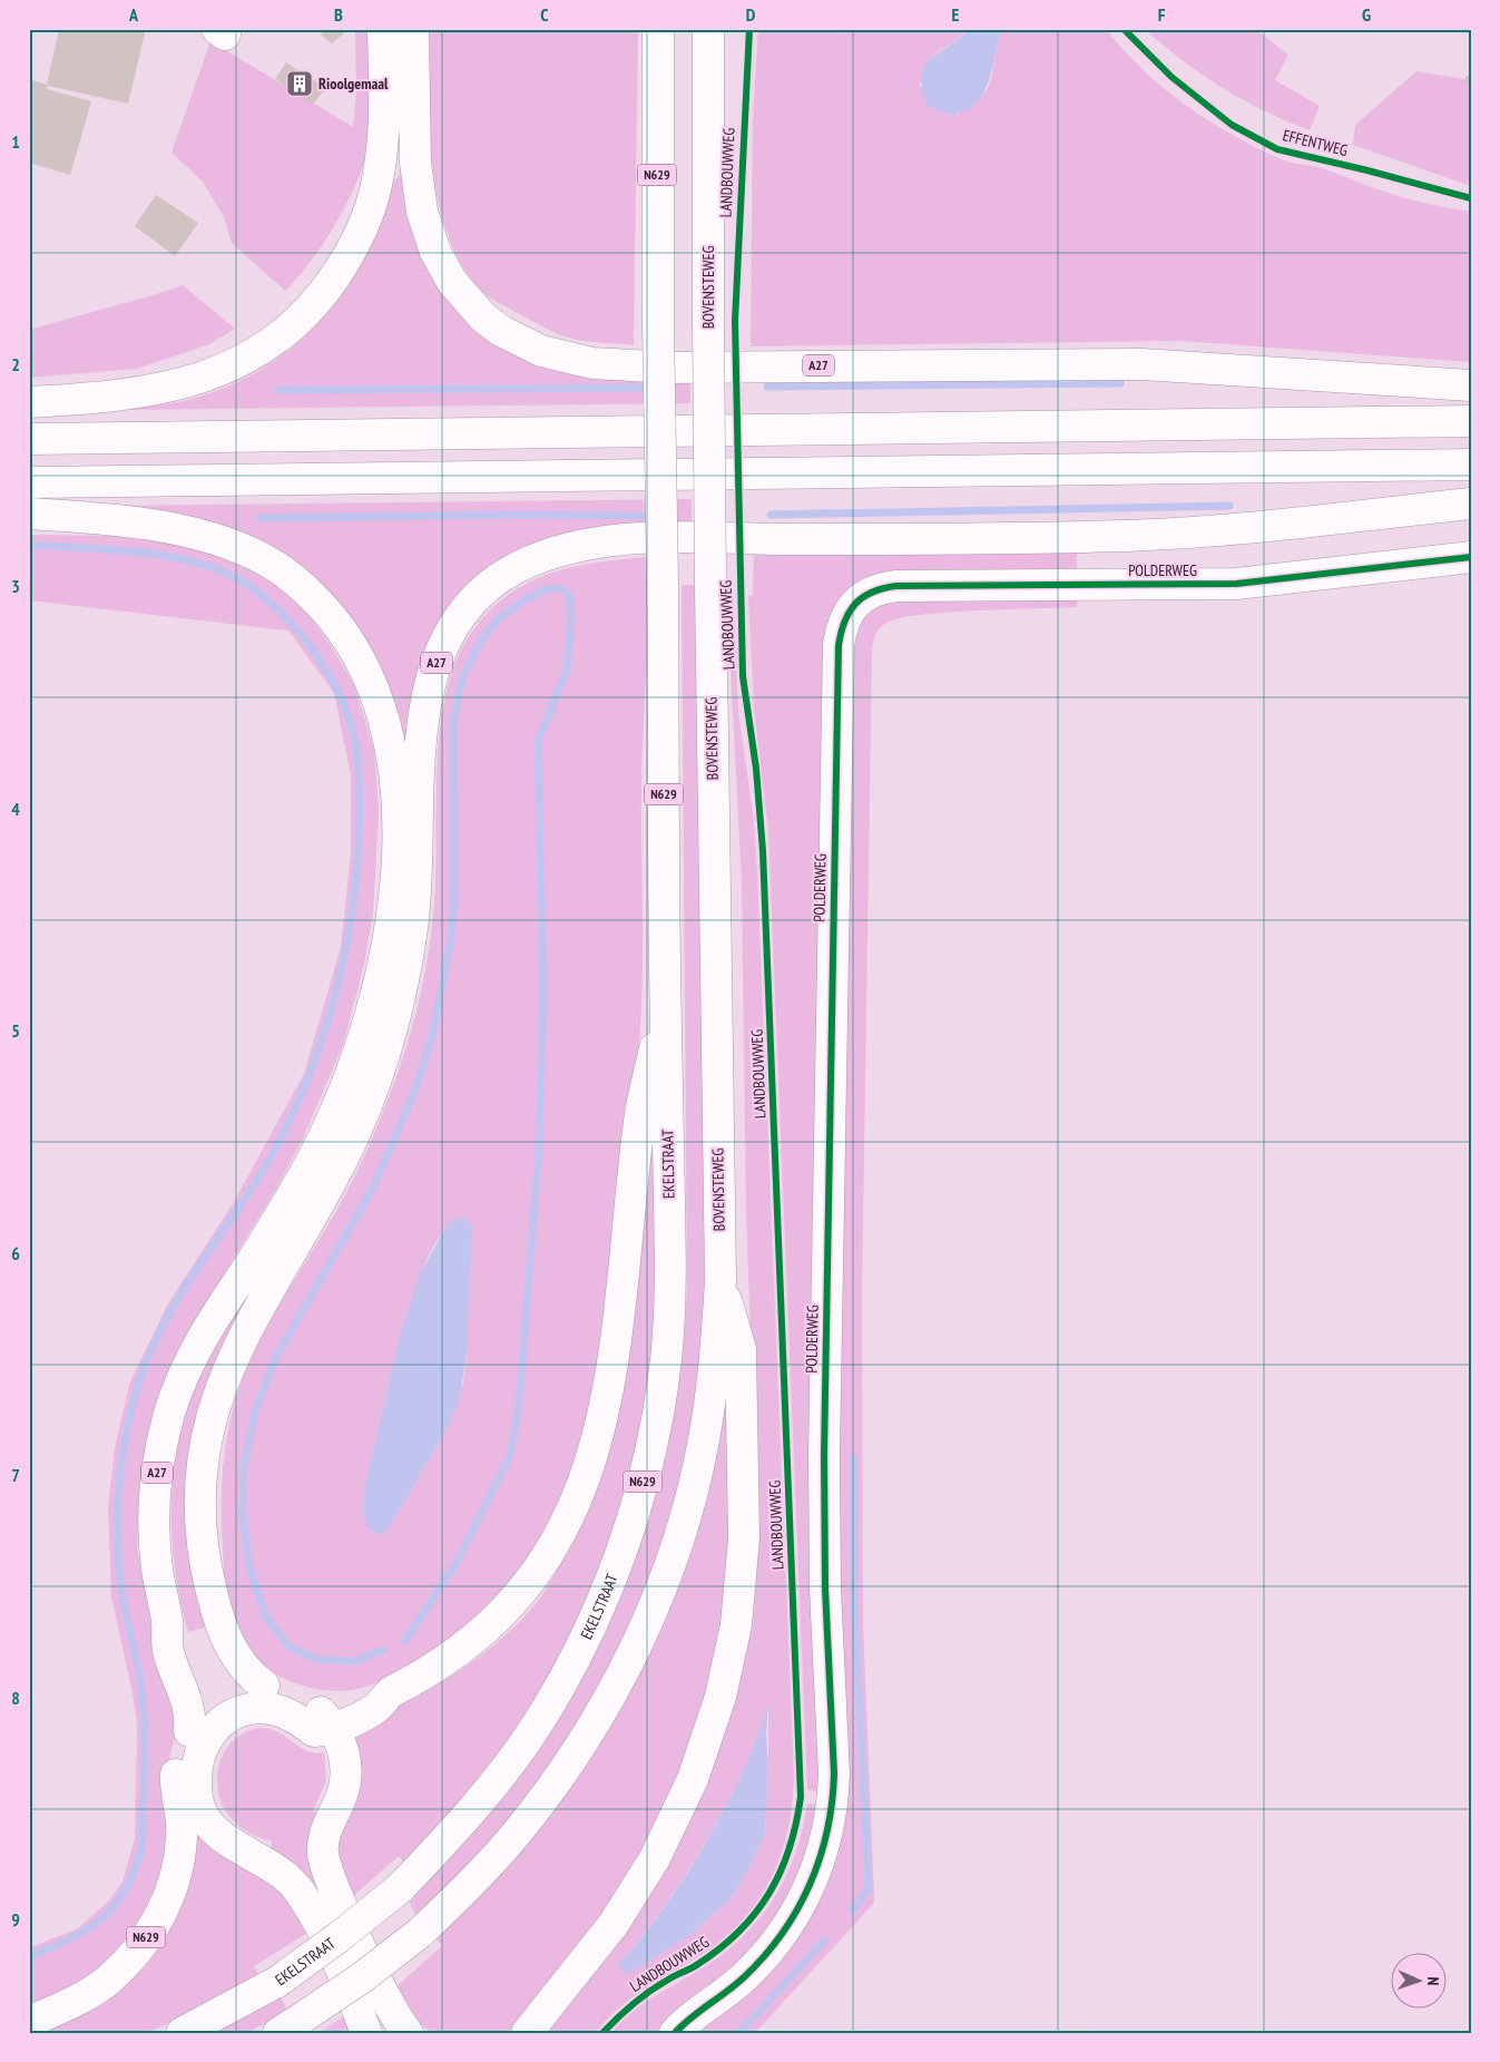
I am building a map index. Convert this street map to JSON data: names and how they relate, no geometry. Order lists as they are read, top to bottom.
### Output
{
  "streets": {
    "main road": [
      "N629",
      "BOVENSTEWEG",
      "A27",
      "POLDERWEG",
      "EKELSTRAAT"
    ],
    "cycle path": ["EFFENTWEG", "LANDBOUWWEG"]
  },
  "crossings": [
    ["N629", "A27"],
    ["N629", "EKELSTRAAT"]
  ],
  "places": {
    "building": ["Rioolgemaal"]
  },
  "north": "right",
  "grid": {
    "columns": [
      "A",
      "B",
      "C",
      "D",
      "E",
      "F",
      "G"
    ],
    "rows": [
      "1",
      "2",
      "3",
      "4",
      "5",
      "6",
      "7",
      "8",
      "9"
    ]
  }
}
